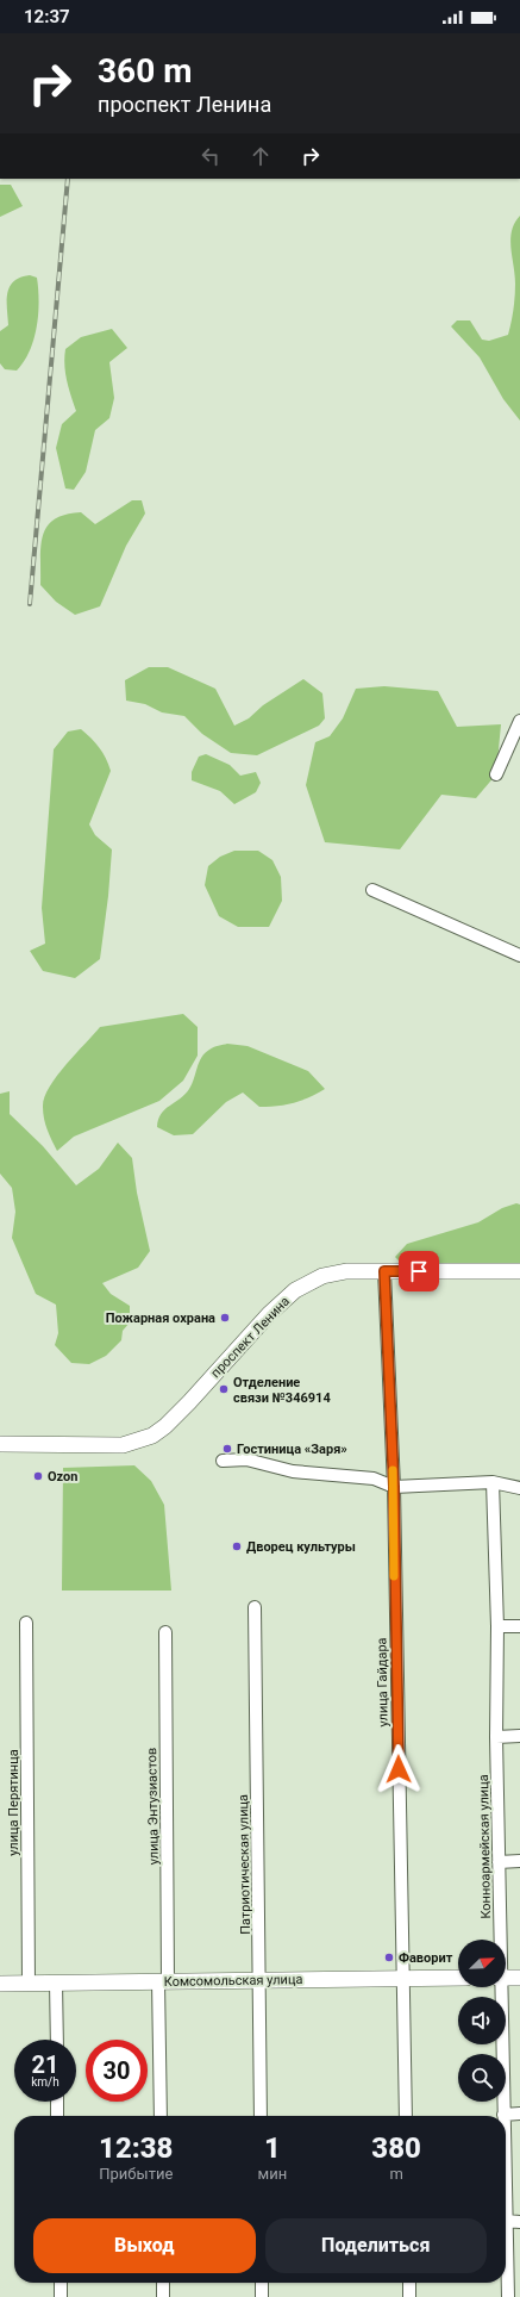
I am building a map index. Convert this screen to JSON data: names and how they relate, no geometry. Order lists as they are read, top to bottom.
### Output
{
  "streets": {
    "main road": ["проспект Ленина", "Комсомольская улица"],
    "street": [
      "улица Гайдара",
      "улица Перятинца",
      "улица Энтузиастов",
      "Конноармейская улица",
      "Патриотическая улица"
    ]
  },
  "crossings": [
    ["проспект Ленина", "улица Гайдара"],
    ["улица Гайдара", "Комсомольская улица"],
    ["улица Перятинца", "Комсомольская улица"],
    ["улица Энтузиастов", "Комсомольская улица"],
    ["Патриотическая улица", "Комсомольская улица"]
  ],
  "places": [
    "Пожарная охрана",
    "Отделение связи №346914",
    "Гостиница «Заря»",
    "Ozon",
    "Дворец культуры",
    "Фаворит"
  ],
  "north": "top right",
  "page": {
    "status": "12:37",
    "turn": ["360 m", "проспект Ленина"],
    "speed": "21 km/h",
    "limit": "30",
    "eta": [
      "12:38",
      "Прибытие",
      "1",
      "мин",
      "380",
      "m"
    ],
    "buttons": ["Выход", "Поделиться"]
  }
}
